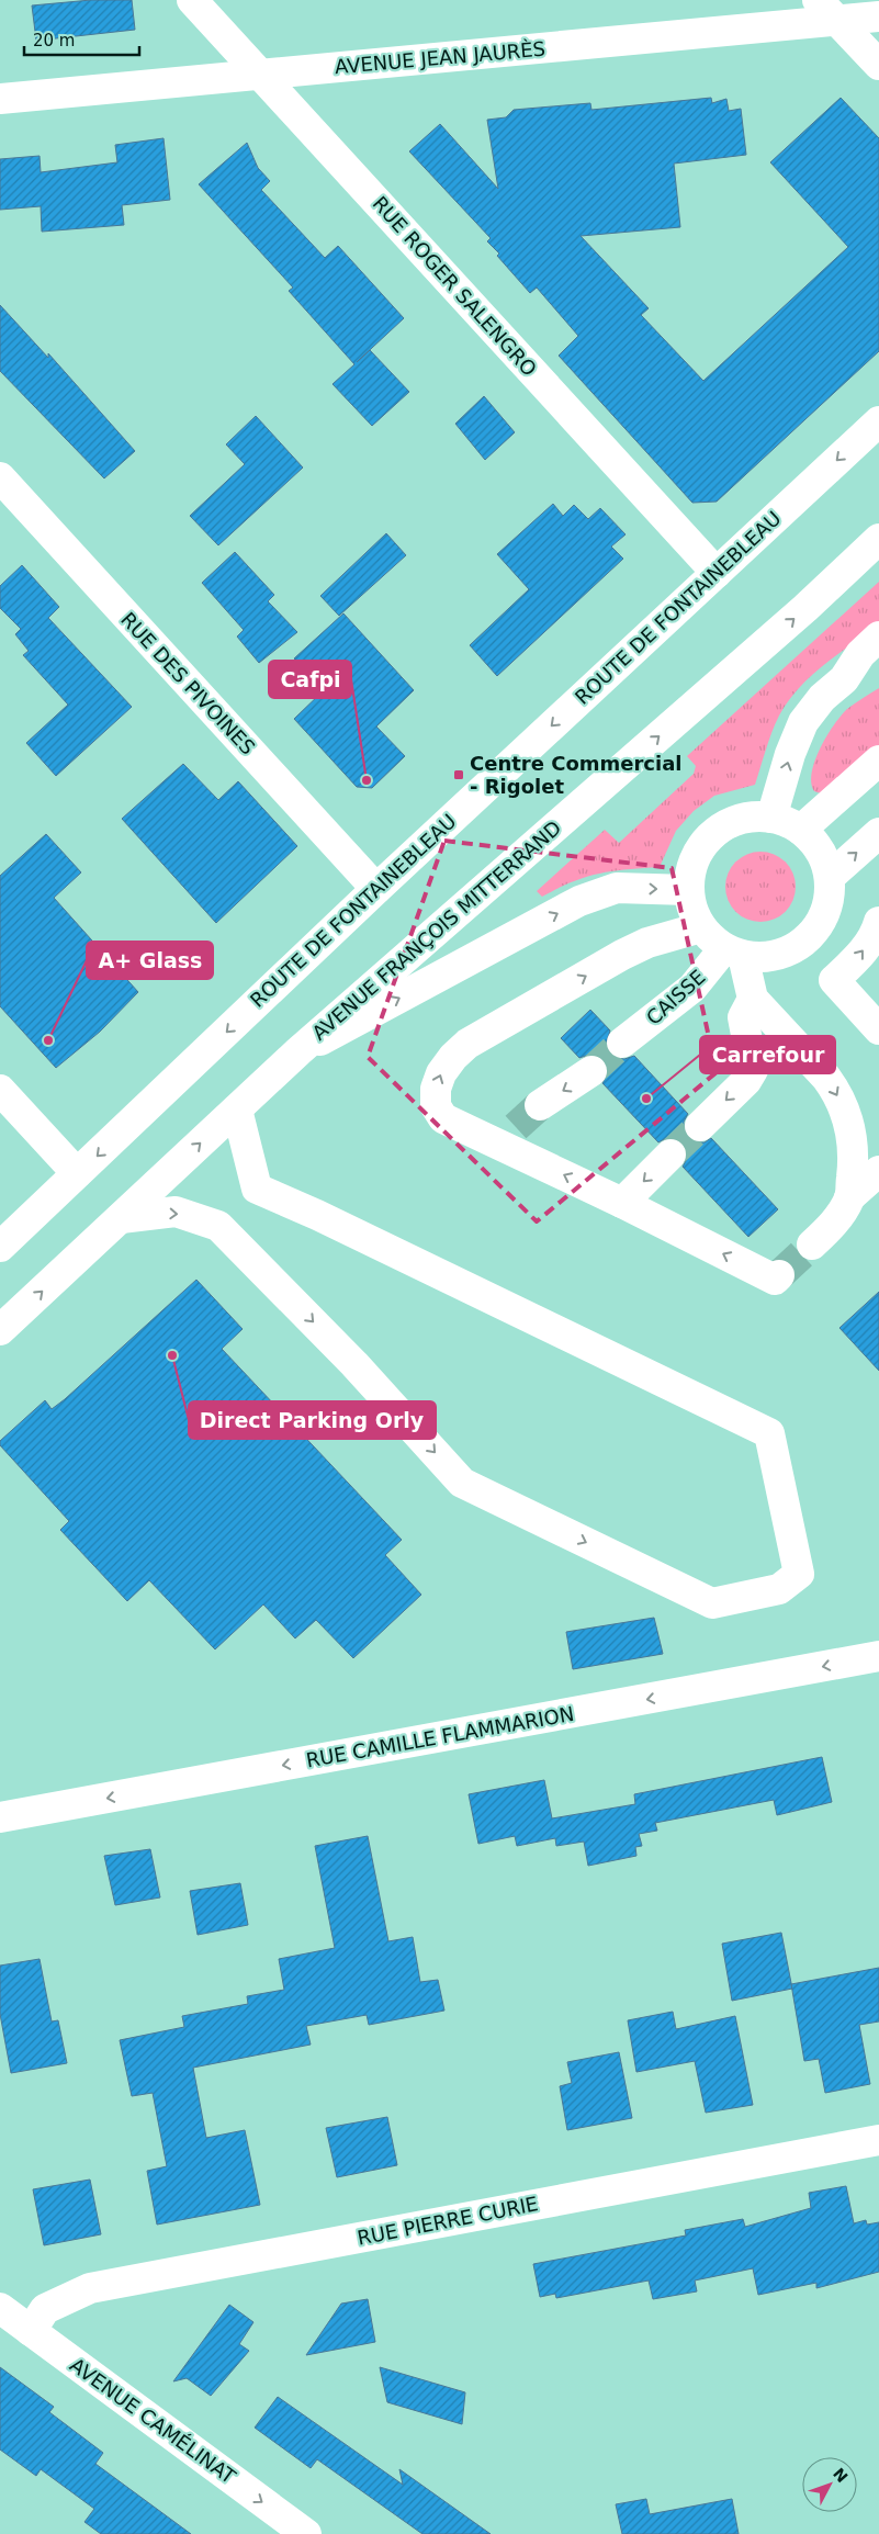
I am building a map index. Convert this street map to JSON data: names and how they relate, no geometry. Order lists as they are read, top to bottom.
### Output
{
  "streets": {
    "street": [
      "AVENUE JEAN JAURÈS",
      "RUE ROGER SALENGRO",
      "ROUTE DE FONTAINEBLEAU",
      "RUE DES PIVOINES",
      "AVENUE FRANÇOIS MITTERRAND",
      "CAISSE",
      "RUE CAMILLE FLAMMARION",
      "RUE PIERRE CURIE",
      "AVENUE CAMÉLINAT"
    ]
  },
  "crossings": [
    ["AVENUE JEAN JAURÈS", "RUE ROGER SALENGRO"],
    ["RUE ROGER SALENGRO", "ROUTE DE FONTAINEBLEAU"],
    ["ROUTE DE FONTAINEBLEAU", "RUE DES PIVOINES"],
    ["RUE PIERRE CURIE", "AVENUE CAMÉLINAT"]
  ],
  "one_way": ["RUE CAMILLE FLAMMARION", "AVENUE CAMÉLINAT"],
  "places": {
    "transit": ["Centre Commercial - Rigolet"],
    "other": [
      "Cafpi",
      "A+ Glass",
      "Carrefour",
      "Direct Parking Orly"
    ]
  },
  "scale_bar": "20 m",
  "north": "top right"
}
